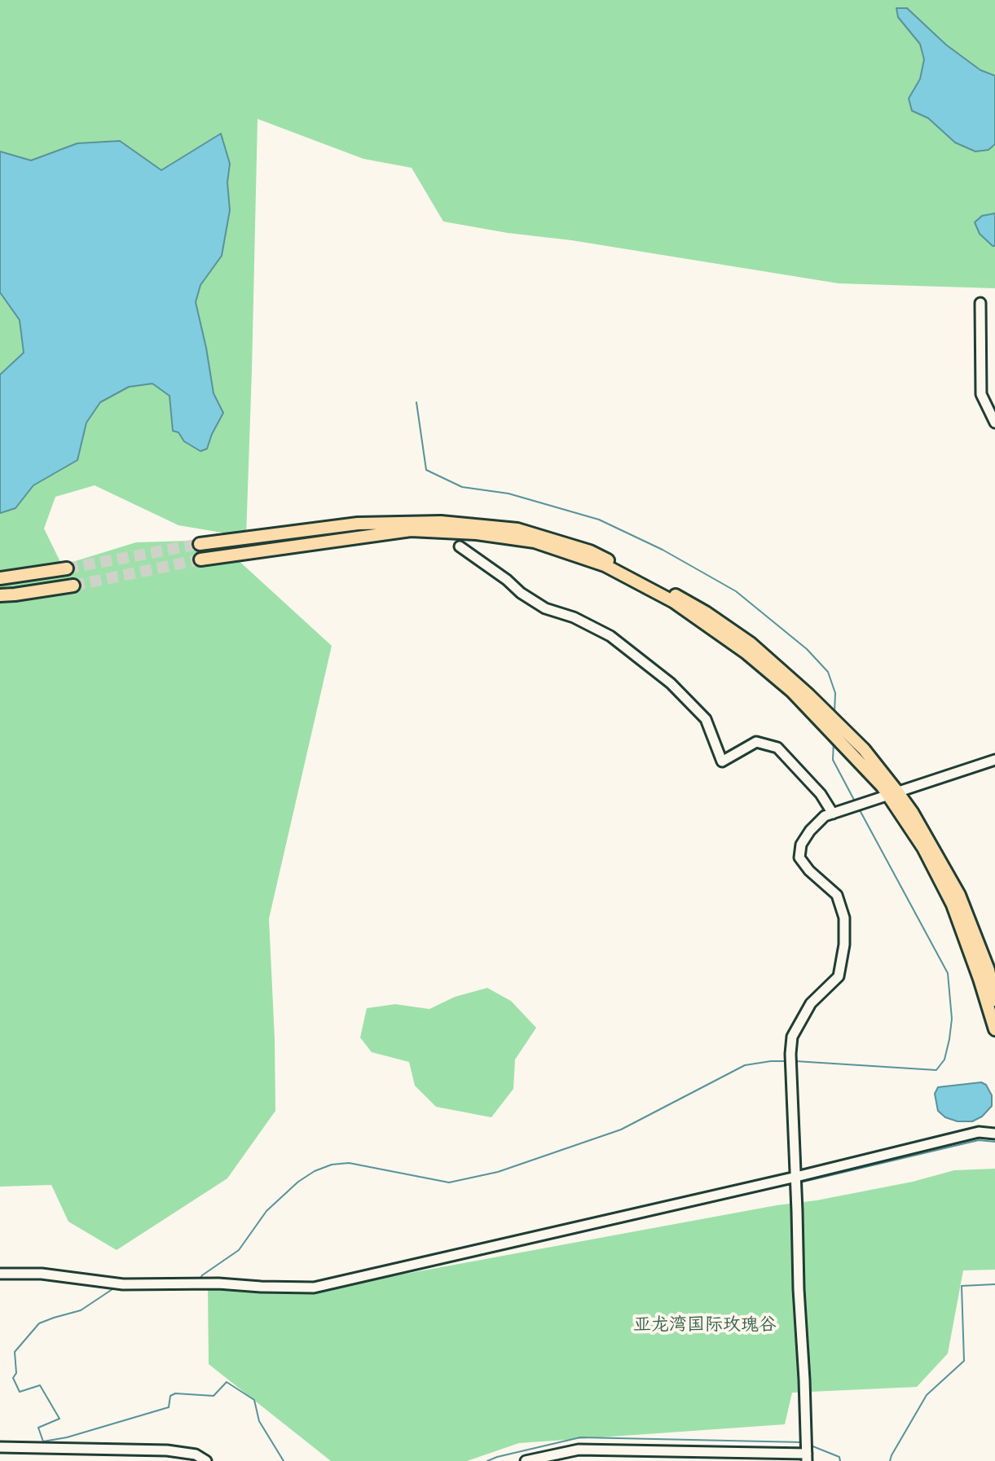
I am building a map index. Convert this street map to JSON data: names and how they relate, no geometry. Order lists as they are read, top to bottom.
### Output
{
  "parks": ["亚龙湾国际玫瑰谷"]
}
